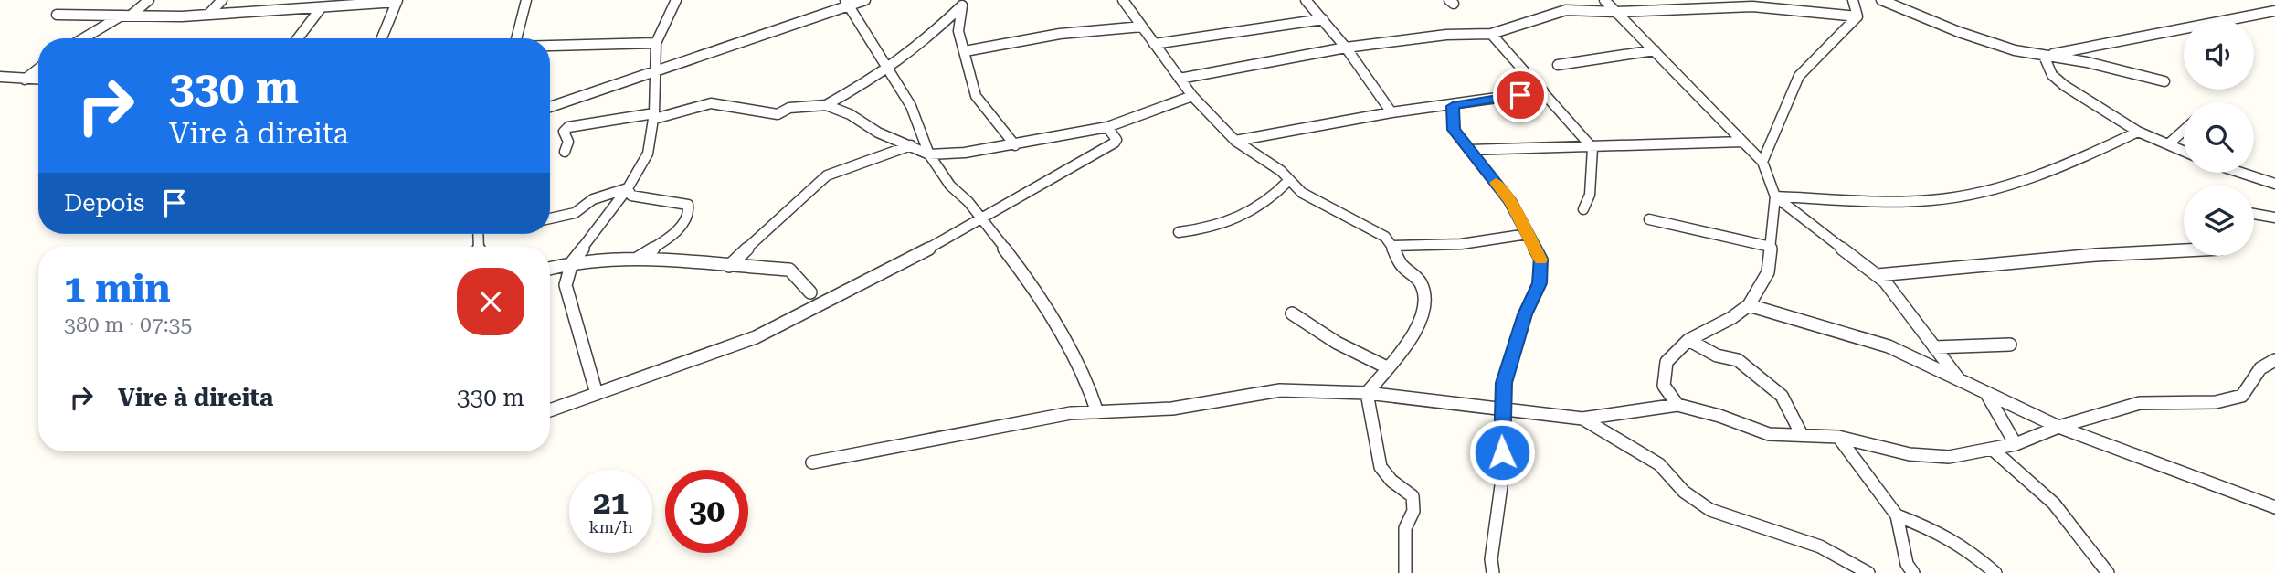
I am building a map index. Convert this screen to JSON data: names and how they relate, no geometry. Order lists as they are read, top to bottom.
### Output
{
  "page": {
    "turn": ["330 m", "Vire à direita"],
    "then": "Depois",
    "heading": ["1 min", "380 m · 07:35"],
    "list": [
      {
        "name": "Vire à direita",
        "value": "330 m"
      }
    ],
    "speed": "21 km/h",
    "limit": "30"
  }
}
